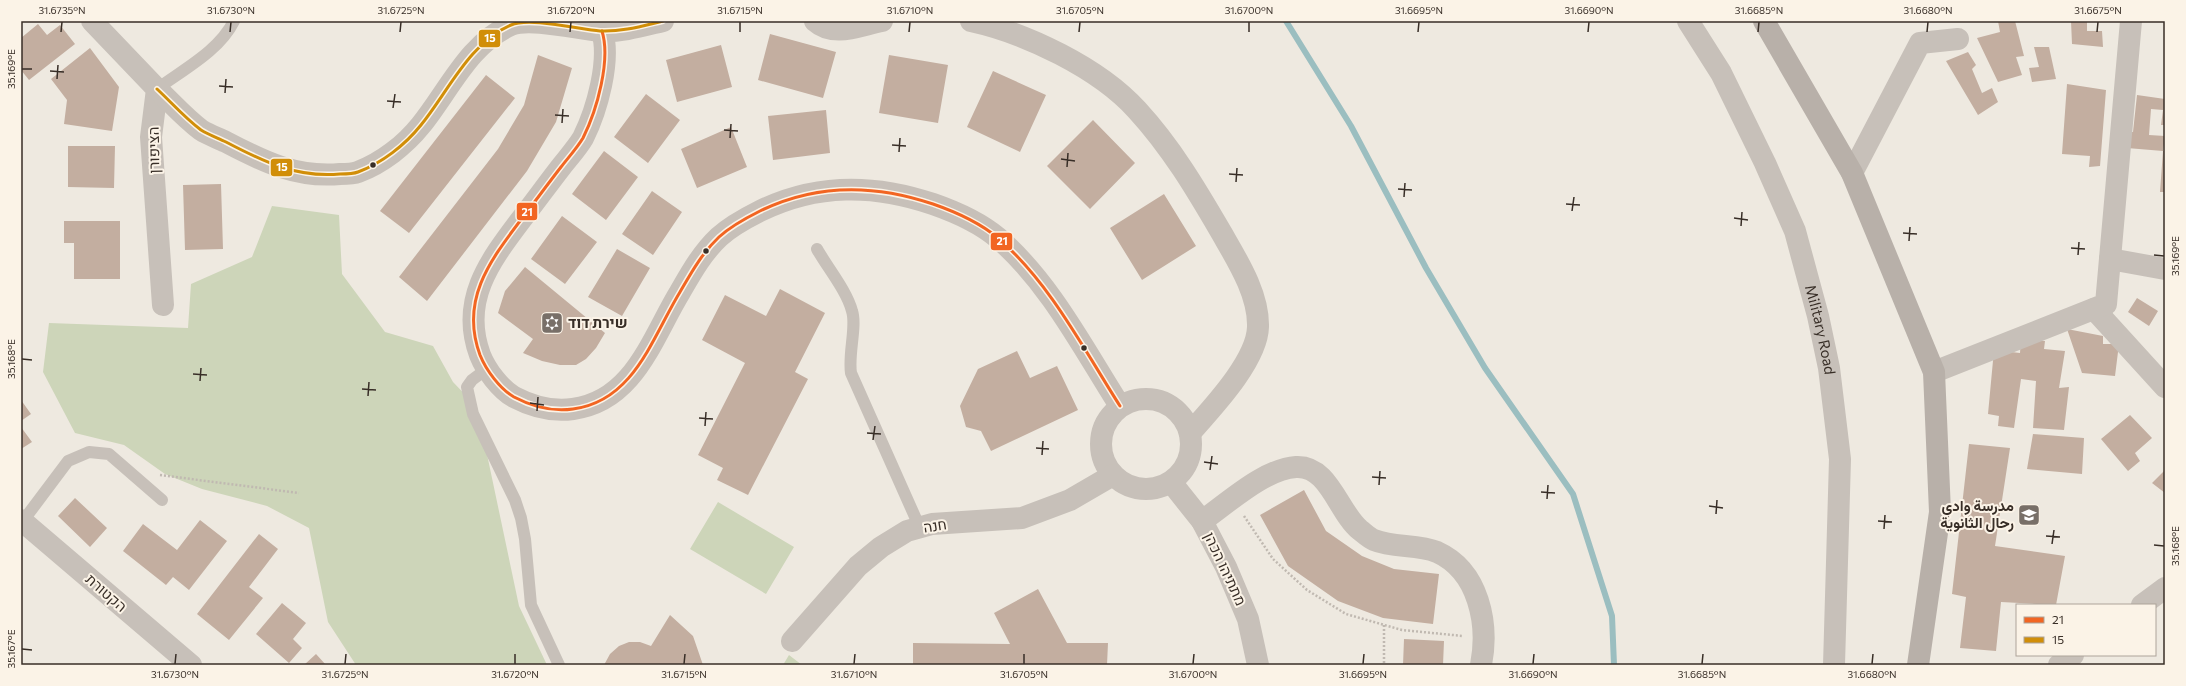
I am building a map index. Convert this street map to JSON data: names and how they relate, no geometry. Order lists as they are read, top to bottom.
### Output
{
  "streets": {
    "street": [
      "הציפורן",
      "Military Road",
      "חנה",
      "מתתיהו הכהן",
      "הקטורת"
    ]
  },
  "crossings": [
    ["חנה", "מתתיהו הכהן"]
  ],
  "places": {
    "synagogue": ["שירת דוד"],
    "school or university": ["مدرسة وادي رحال الثانوية"]
  },
  "lines": ["transit line 15", "transit line 21"],
  "legend": ["21", "15"],
  "coordinates": [
    "31.6735°N",
    "31.6730°N",
    "31.6725°N",
    "31.6720°N",
    "31.6715°N",
    "31.6710°N",
    "31.6705°N",
    "31.6700°N",
    "31.6695°N",
    "31.6690°N",
    "31.6685°N",
    "31.6680°N",
    "31.6675°N",
    "35.169°E",
    "35.168°E",
    "35.167°E"
  ]
}
